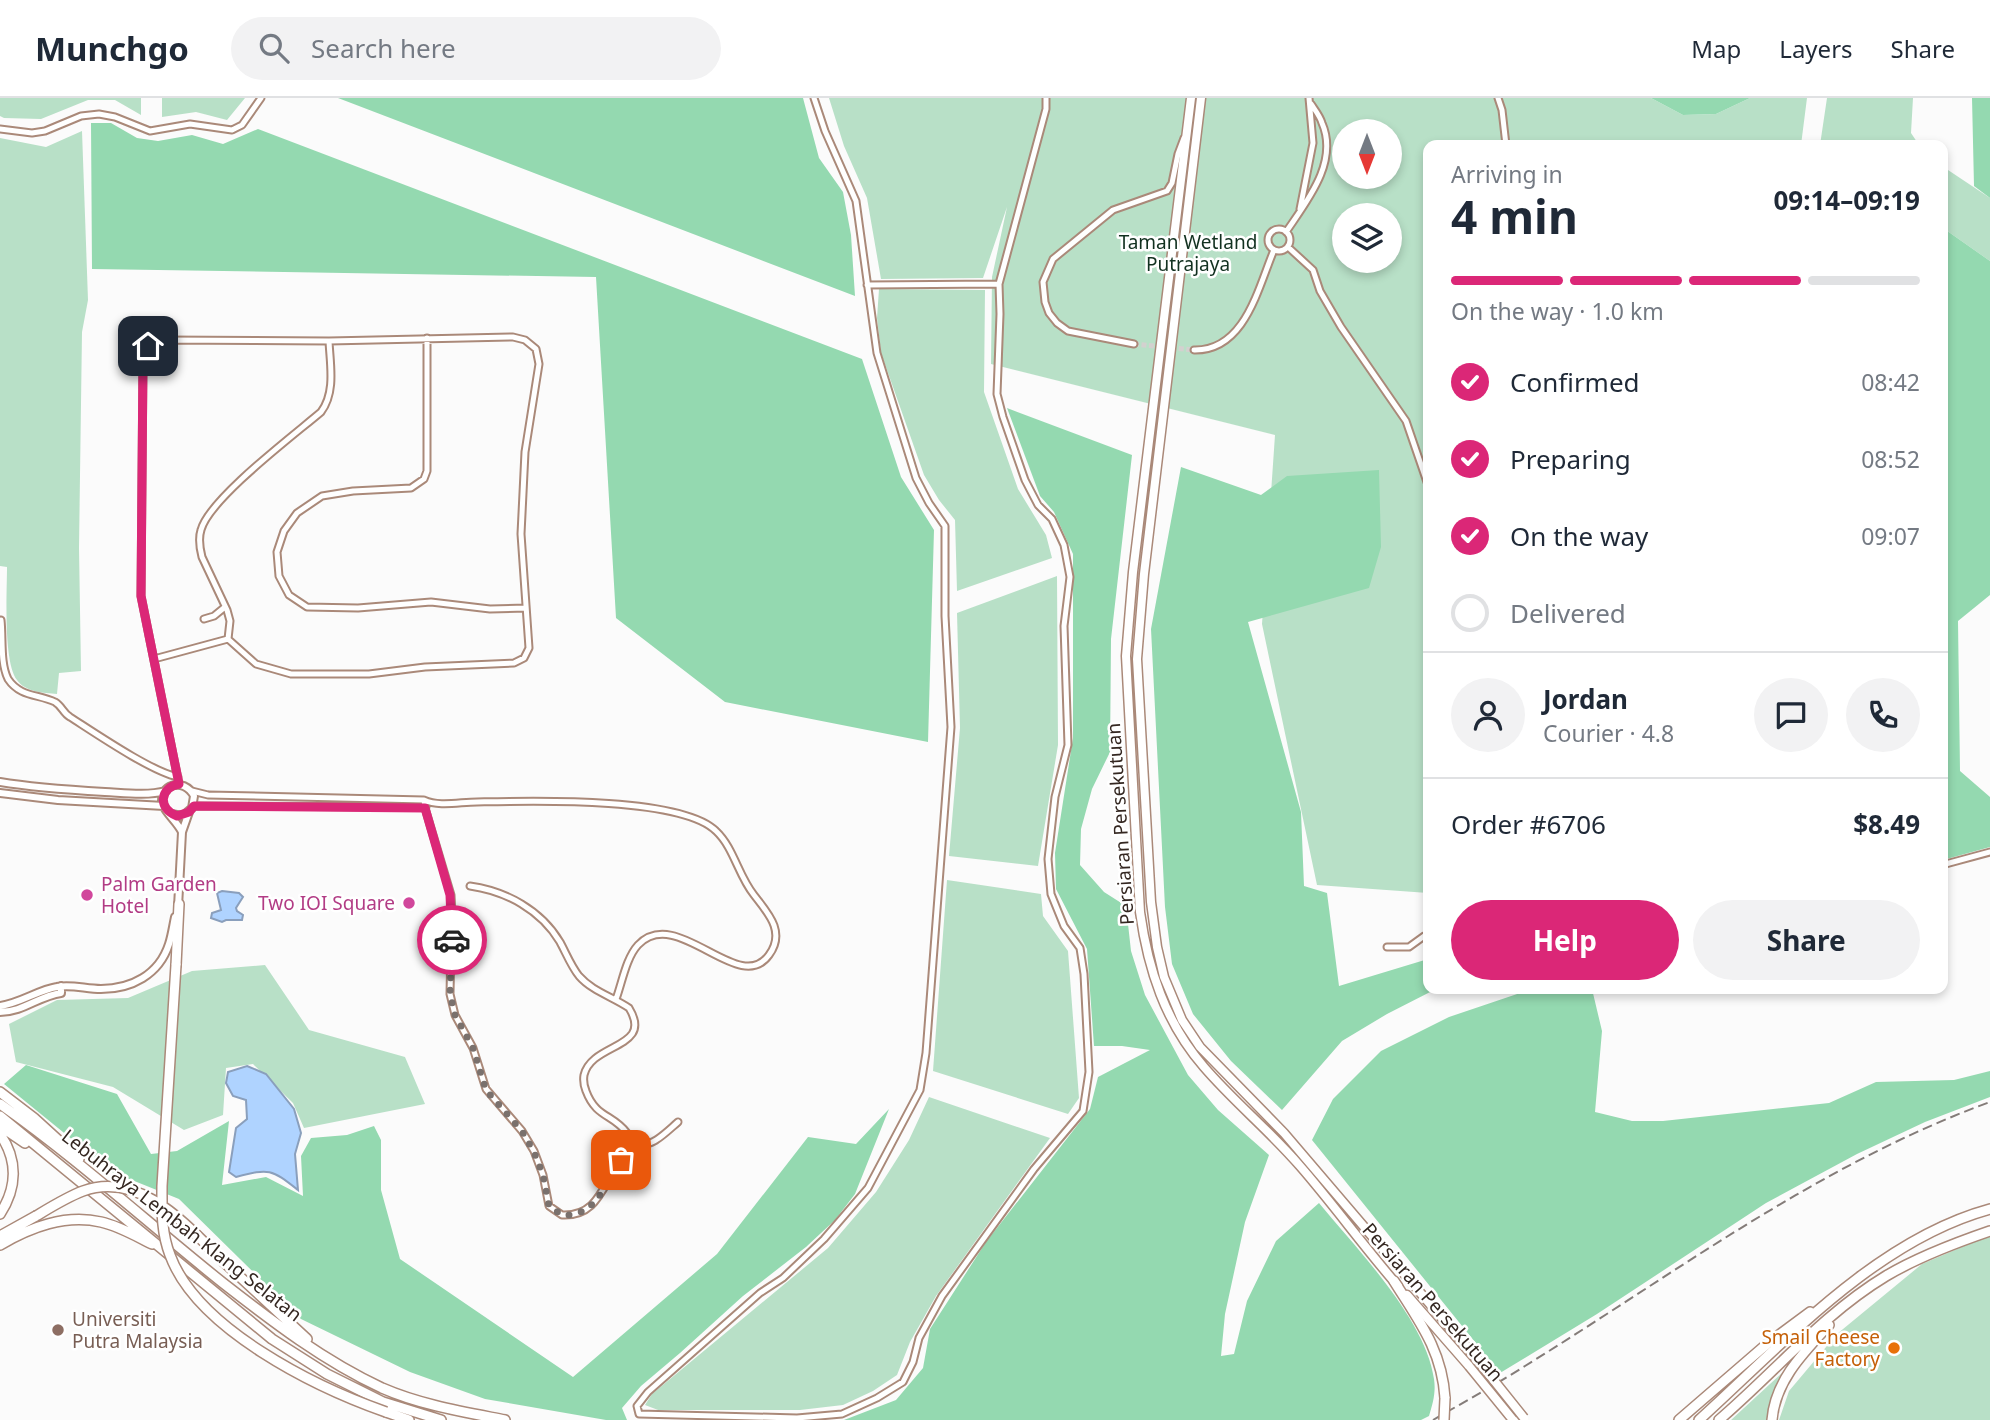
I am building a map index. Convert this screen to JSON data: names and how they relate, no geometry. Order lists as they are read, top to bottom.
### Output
{
  "streets": {
    "highway": ["Lebuhraya Lembah Klang Selatan"],
    "main road": ["Persiaran Persekutuan"]
  },
  "parks": ["Taman Wetland Putrajaya"],
  "places": [
    "Palm Garden Hotel",
    "Two IOI Square",
    "Universiti Putra Malaysia",
    "Smail Cheese Factory"
  ],
  "north": "bottom",
  "page": {
    "header": "Munchgo",
    "search": "Search here",
    "nav": ["Map", "Layers", "Share"],
    "heading": ["4 min", "Arriving in", "09:14–09:19"],
    "panel": [
      "Jordan",
      "Courier · 4.8",
      "Order #6706",
      "$8.49"
    ],
    "bar": "On the way · 1.0 km",
    "list": [
      ["Confirmed", "08:42"],
      ["Preparing", "08:52"],
      ["On the way", "09:07"],
      "Delivered"
    ],
    "buttons": ["Help", "Share"]
  }
}
